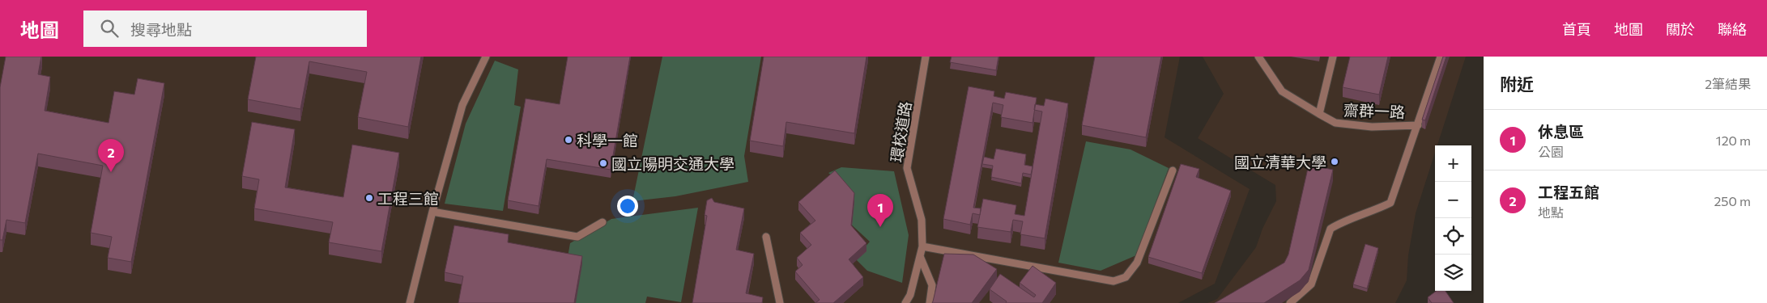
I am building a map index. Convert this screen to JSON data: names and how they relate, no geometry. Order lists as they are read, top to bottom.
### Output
{
  "streets": {
    "lane": ["齋群一路", "環校道路"]
  },
  "places": [
    "科學一館",
    "國立清華大學",
    "國立陽明交通大學",
    "工程三館"
  ],
  "page": {
    "header": "地圖",
    "search": "搜尋地點",
    "nav": [
      "首頁",
      "地圖",
      "關於",
      "聯絡"
    ],
    "heading": ["附近", "2筆結果"],
    "list": [
      {
        "mark": "1",
        "name": "休息區",
        "note": "公園",
        "value": "120 m"
      },
      {
        "mark": "2",
        "name": "工程五館",
        "note": "地點",
        "value": "250 m"
      }
    ],
    "pins": ["2", "1"],
    "map_buttons": ["+", "−"]
  }
}
